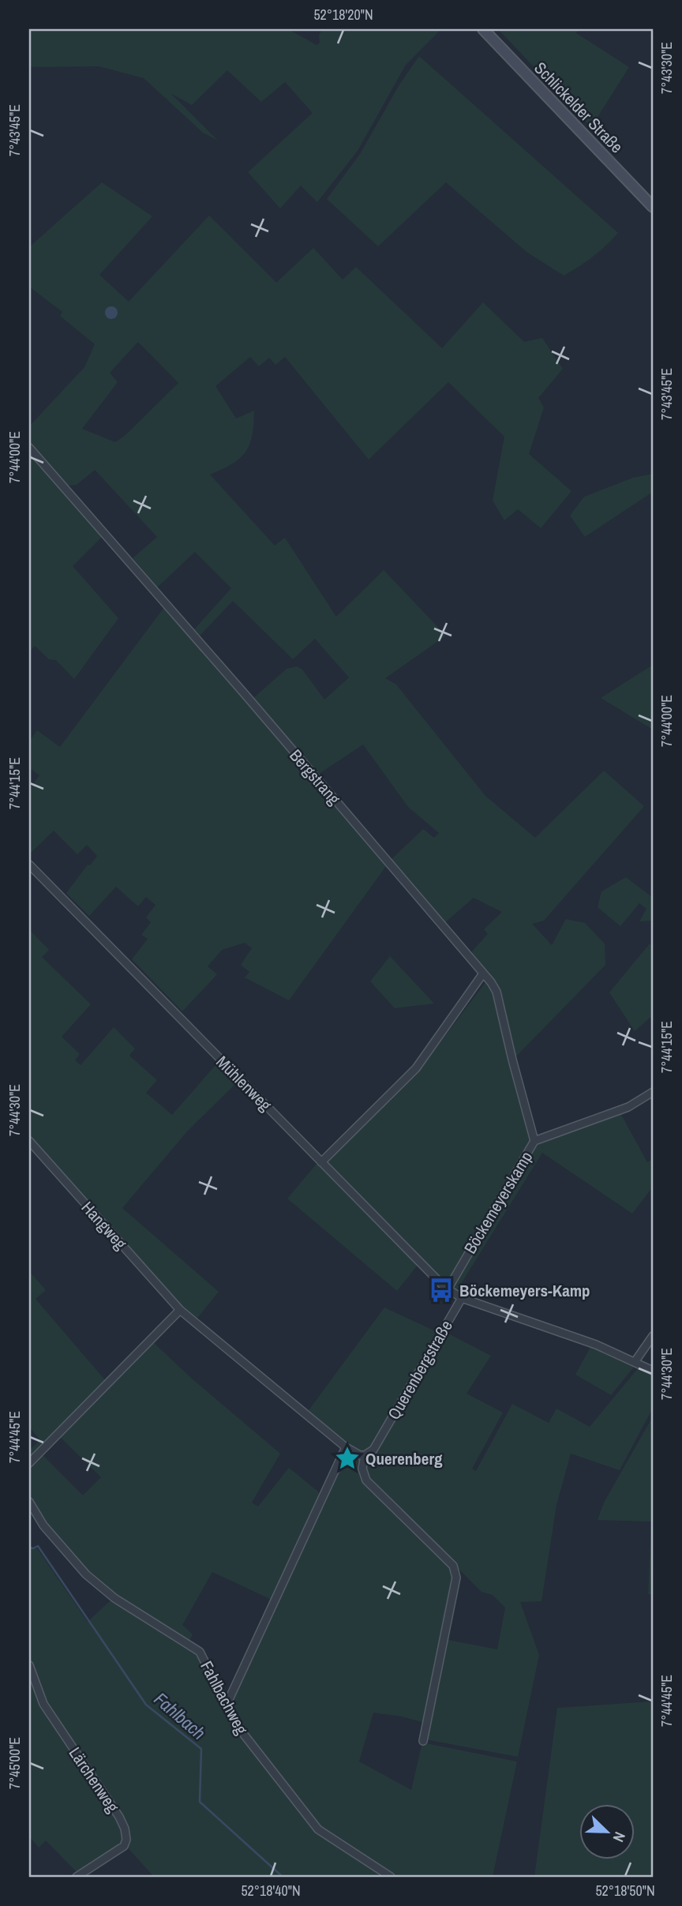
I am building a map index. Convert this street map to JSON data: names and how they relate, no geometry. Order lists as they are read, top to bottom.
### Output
{
  "streets": {
    "main road": ["Schlickelder Straße"],
    "street": [
      "Bergstrang",
      "Mühlenweg",
      "Böckemeyerskamp",
      "Hangweg",
      "Querenbergstraße",
      "Fahlbachweg",
      "Lärchenweg"
    ]
  },
  "crossings": [
    ["Bergstrang", "Böckemeyerskamp"],
    ["Mühlenweg", "Böckemeyerskamp"],
    ["Mühlenweg", "Querenbergstraße"]
  ],
  "water": ["Fahlbach"],
  "places": {
    "bus stop": ["Böckemeyers-Kamp"],
    "place": ["Querenberg"]
  },
  "north": "bottom right",
  "coordinates": [
    "52°18'20\"N",
    "7°43'30\"E",
    "7°43'45\"E",
    "7°44'00\"E",
    "7°44'15\"E",
    "7°44'30\"E",
    "7°44'45\"E",
    "7°45'00\"E",
    "52°18'40\"N",
    "52°18'50\"N"
  ]
}
